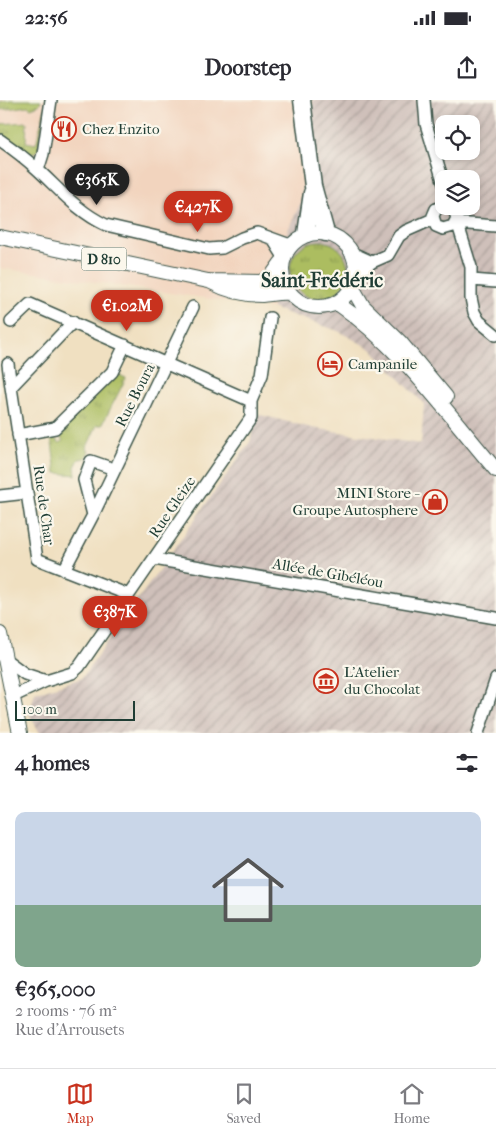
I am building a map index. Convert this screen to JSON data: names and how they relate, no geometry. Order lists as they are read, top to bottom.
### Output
{
  "streets": {
    "main road": ["D 810"],
    "street": [
      "Rue Boura",
      "Rue de Char",
      "Rue Gleize",
      "Allée de Gibéléou"
    ]
  },
  "crossings": [
    ["Rue Boura", "Rue de Char"],
    ["Rue de Char", "Rue Gleize"],
    ["Rue Gleize", "Allée de Gibéléou"]
  ],
  "districts": ["Saint-Frédéric"],
  "places": {
    "restaurant": ["Chez Enzito"],
    "hotel": ["Campanile"],
    "shop": ["MINI Store - Groupe Autosphere"],
    "museum": ["L'Atelier du Chocolat"]
  },
  "scale_bar": "100 m",
  "page": {
    "status": "22:56",
    "header": "Doorstep",
    "price": [
      "€365K",
      "€427K",
      "€1.02M",
      "€387K"
    ],
    "scale": "100 m",
    "heading": "4 homes",
    "list": [
      {
        "name": "€365,000",
        "note": "2 rooms · 76 m² · Rue d'Arrousets"
      }
    ],
    "tabs": ["Map", "Saved", "Home"]
  }
}
